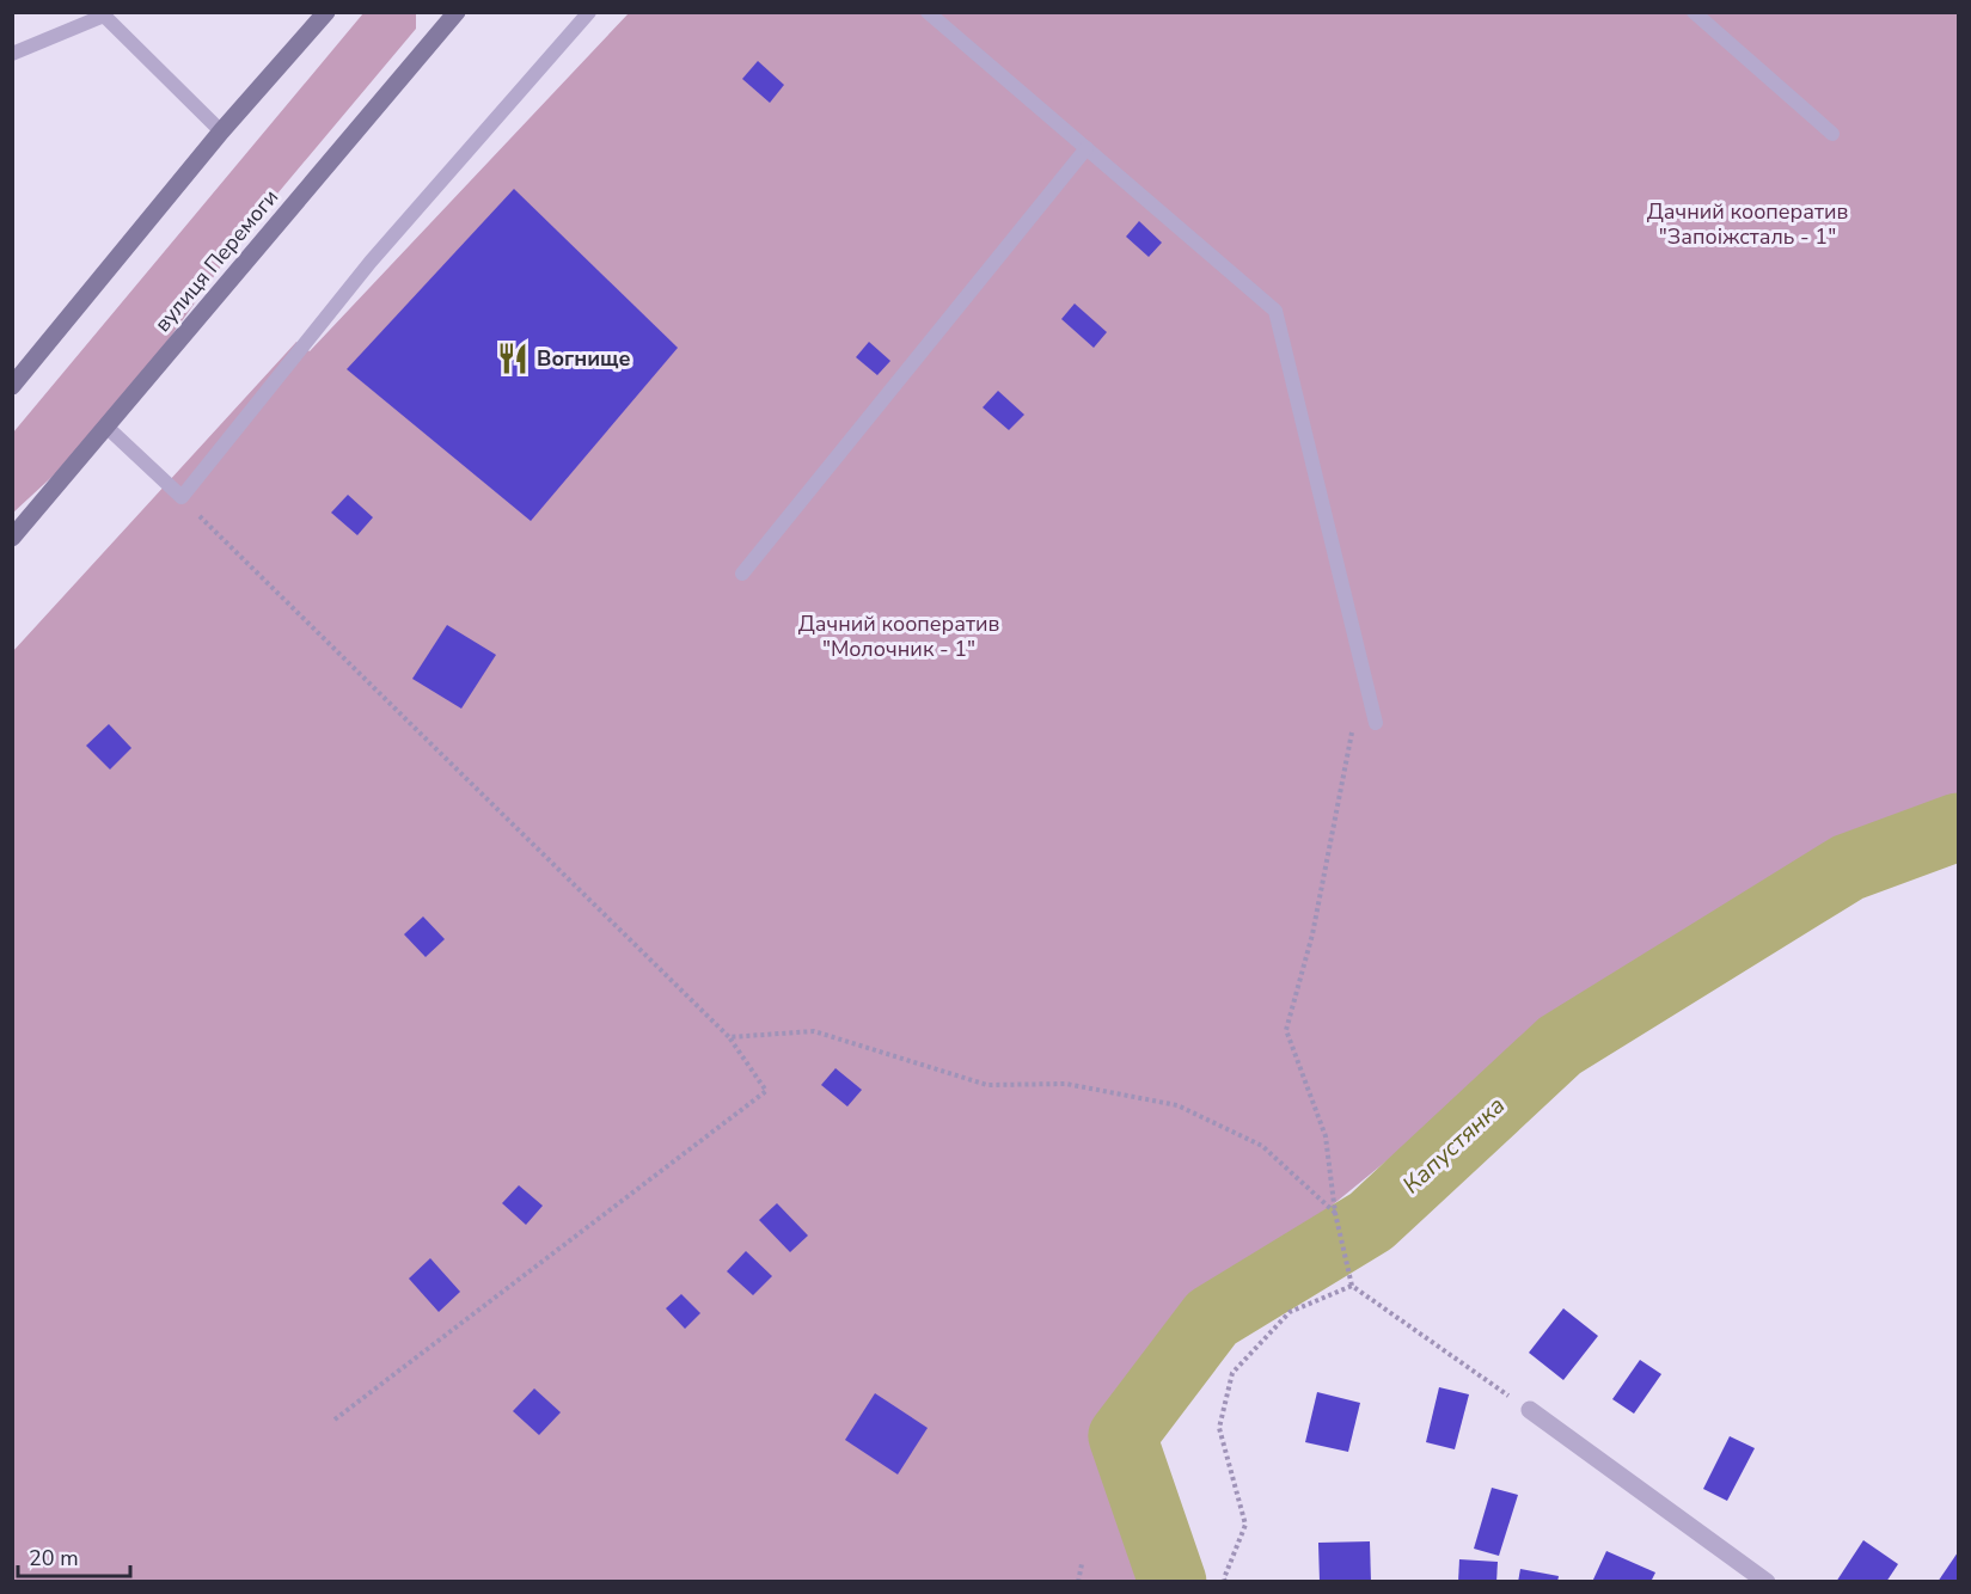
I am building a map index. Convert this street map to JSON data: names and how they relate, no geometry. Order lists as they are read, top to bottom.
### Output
{
  "streets": {
    "main road": ["вулиця Перемоги"]
  },
  "water": ["Капустянка"],
  "parks": ["Дачний кооператив \"Запоіжсталь - 1\"", "Дачний кооператив \"Молочник - 1\""],
  "places": {
    "restaurant": ["Вогнище"]
  },
  "scale_bar": "20 m"
}
